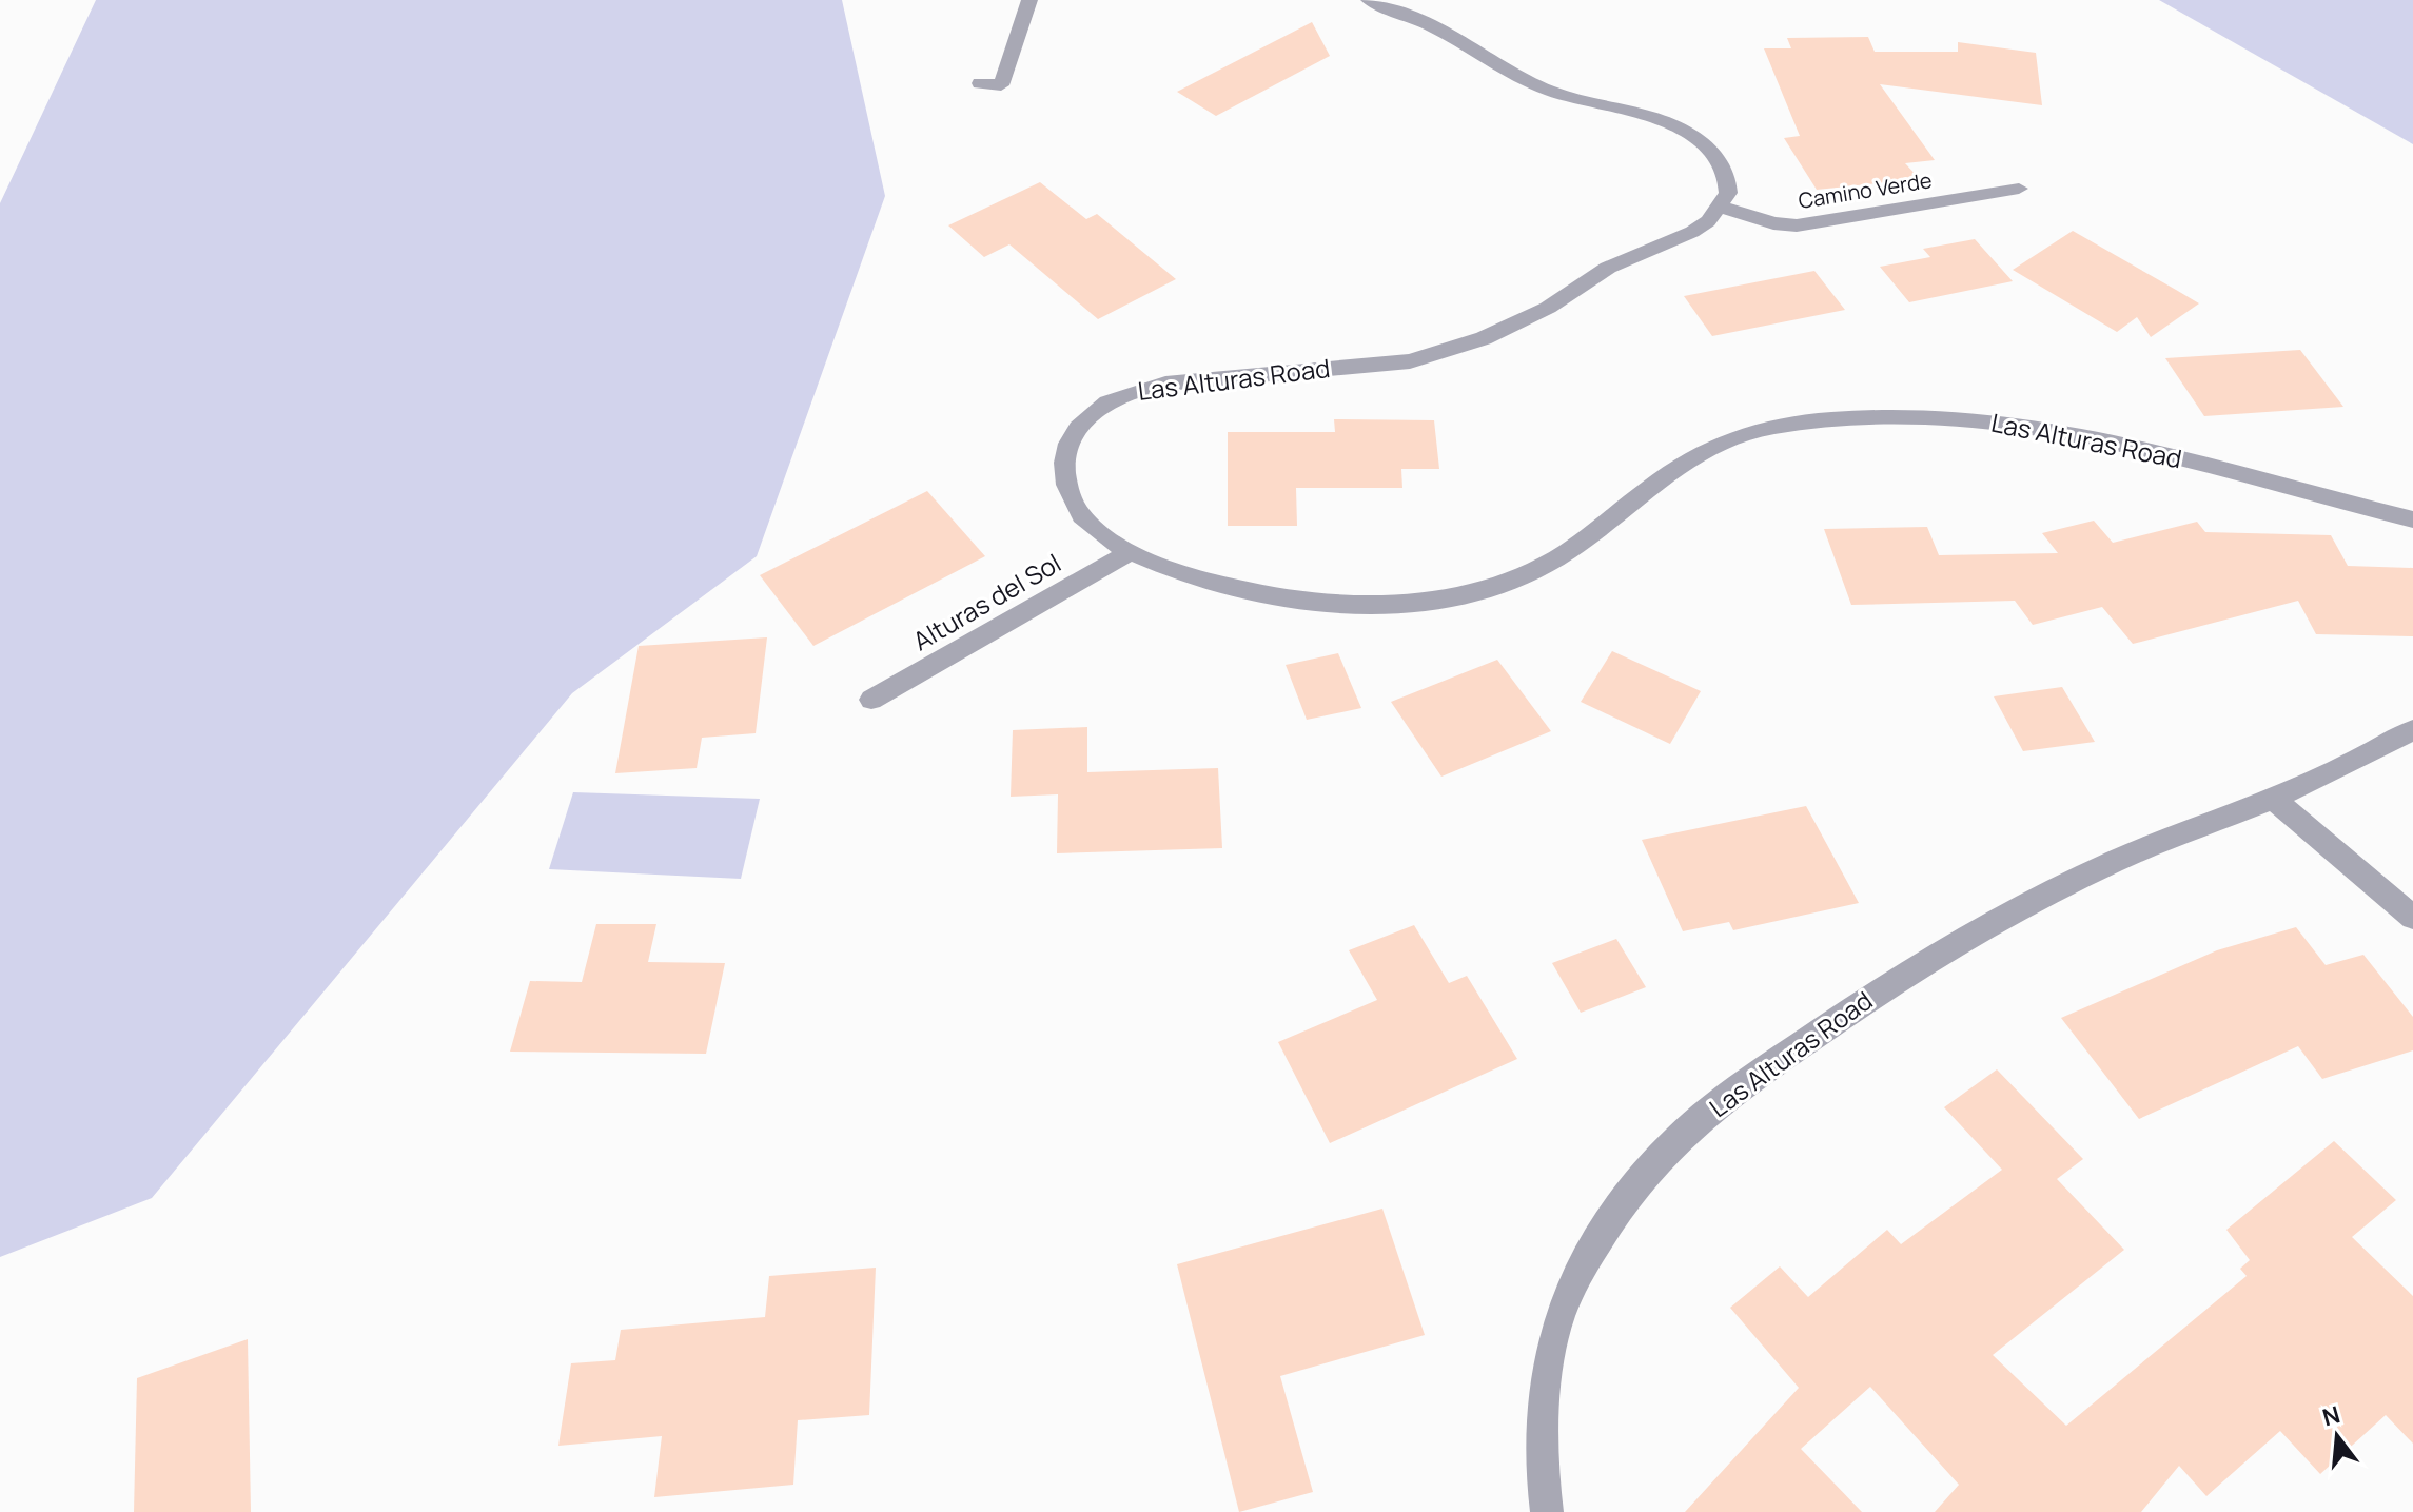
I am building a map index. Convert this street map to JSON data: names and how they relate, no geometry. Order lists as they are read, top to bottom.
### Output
{
  "streets": {
    "street": ["Camino Verde", "Las Alturas Road", "Alturas del Sol"]
  },
  "crossings": [
    ["Camino Verde", "Las Alturas Road"],
    ["Las Alturas Road", "Alturas del Sol"]
  ],
  "north": "top"
}
